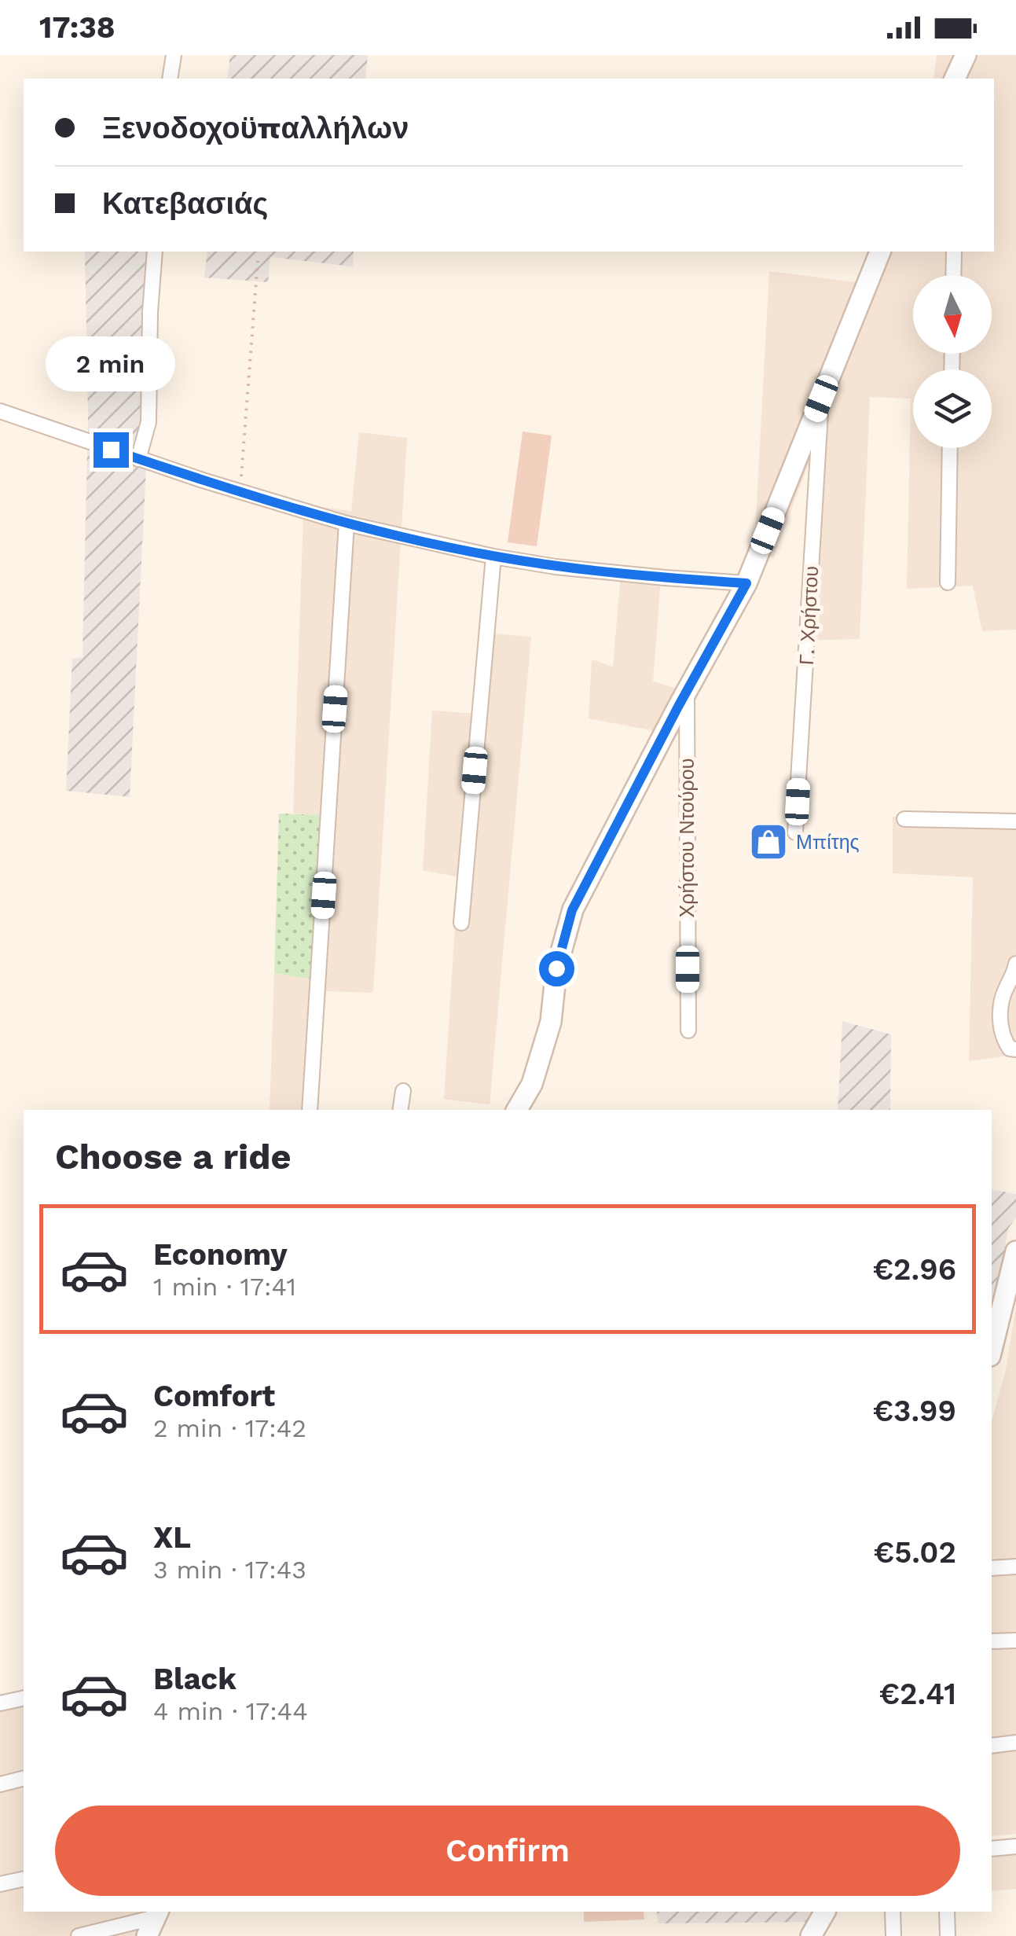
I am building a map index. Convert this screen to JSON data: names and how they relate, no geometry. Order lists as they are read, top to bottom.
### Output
{
  "streets": {
    "street": ["Γ. Χρήστου", "Χρήστου Ντούρου"]
  },
  "places": {
    "shop": ["Μπίτης"]
  },
  "north": "bottom",
  "page": {
    "status": "17:38",
    "banner": ["Ξενοδοχοϋπαλλήλων", "Κατεβασιάς"],
    "bubble": "2 min",
    "heading": "Choose a ride",
    "list": [
      {
        "name": "Economy",
        "note": "1 min · 17:41",
        "value": "€2.96"
      },
      {
        "name": "Comfort",
        "note": "2 min · 17:42",
        "value": "€3.99"
      },
      {
        "name": "XL",
        "note": "3 min · 17:43",
        "value": "€5.02"
      },
      {
        "name": "Black",
        "note": "4 min · 17:44",
        "value": "€2.41"
      }
    ],
    "buttons": "Confirm"
  }
}
